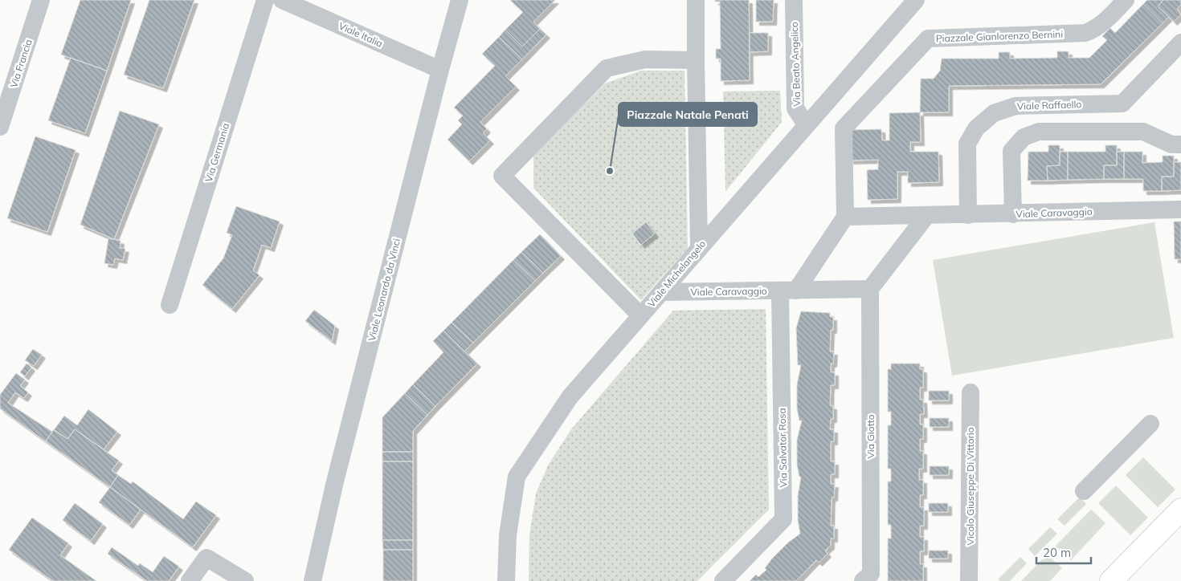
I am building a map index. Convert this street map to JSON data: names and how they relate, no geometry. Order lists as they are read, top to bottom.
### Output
{
  "streets": {
    "street": [
      "Viale Italia",
      "Piazzale Gianlorenzo Bernini",
      "Via Francia",
      "Via Beato Angelico",
      "Viale Raffaello",
      "Via Germania",
      "Viale Caravaggio",
      "Viale Michelangelo",
      "Viale Leonardo da Vinci",
      "Via Giotto",
      "Via Salvator Rosa",
      "Vicolo Giuseppe Di Vittorio"
    ]
  },
  "crossings": [
    ["Viale Italia", "Viale Leonardo da Vinci"],
    ["Piazzale Gianlorenzo Bernini", "Viale Caravaggio"],
    ["Via Beato Angelico", "Viale Michelangelo"],
    ["Viale Raffaello", "Viale Caravaggio"],
    ["Viale Caravaggio", "Viale Michelangelo"],
    ["Viale Caravaggio", "Via Giotto"],
    ["Viale Caravaggio", "Via Salvator Rosa"]
  ],
  "places": ["Piazzale Natale Penati"],
  "scale_bar": "20 m"
}
